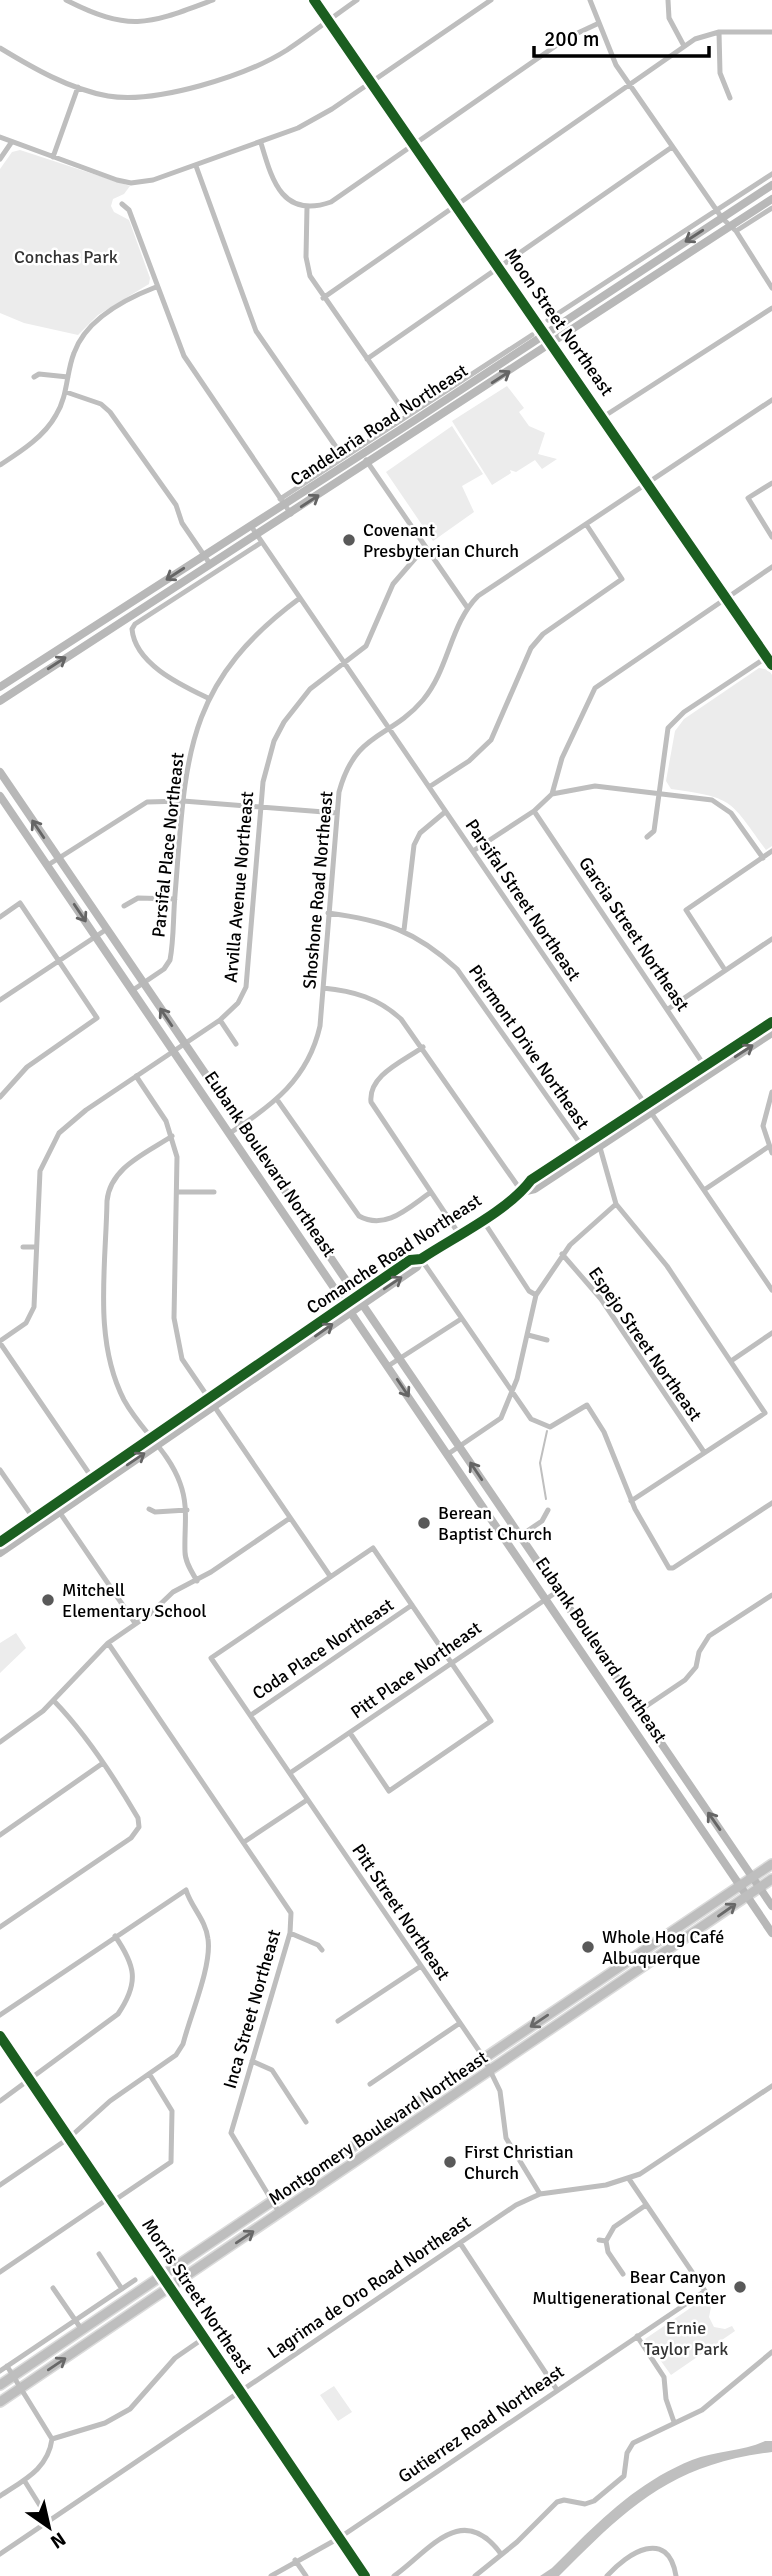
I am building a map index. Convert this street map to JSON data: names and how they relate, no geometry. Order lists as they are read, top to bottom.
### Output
{
  "streets": {
    "main road": [
      "Moon Street Northeast",
      "Candelaria Road Northeast",
      "Eubank Boulevard Northeast",
      "Comanche Road Northeast",
      "Montgomery Boulevard Northeast",
      "Morris Street Northeast"
    ],
    "street": [
      "Parsifal Place Northeast",
      "Arvilla Avenue Northeast",
      "Shoshone Road Northeast",
      "Parsifal Street Northeast",
      "Garcia Street Northeast",
      "Piermont Drive Northeast",
      "Espejo Street Northeast",
      "Coda Place Northeast",
      "Pitt Place Northeast",
      "Pitt Street Northeast",
      "Inca Street Northeast",
      "Lagrima de Oro Road Northeast",
      "Gutierrez Road Northeast"
    ]
  },
  "crossings": [
    ["Moon Street Northeast", "Candelaria Road Northeast"],
    ["Moon Street Northeast", "Shoshone Road Northeast"],
    ["Candelaria Road Northeast", "Parsifal Street Northeast"],
    ["Parsifal Place Northeast", "Parsifal Street Northeast"],
    ["Parsifal Place Northeast", "Eubank Boulevard Northeast"],
    ["Arvilla Avenue Northeast", "Parsifal Street Northeast"],
    ["Arvilla Avenue Northeast", "Eubank Boulevard Northeast"],
    ["Shoshone Road Northeast", "Parsifal Street Northeast"],
    ["Shoshone Road Northeast", "Piermont Drive Northeast"],
    ["Shoshone Road Northeast", "Eubank Boulevard Northeast"],
    ["Parsifal Street Northeast", "Comanche Road Northeast"],
    ["Garcia Street Northeast", "Comanche Road Northeast"],
    ["Piermont Drive Northeast", "Comanche Road Northeast"],
    ["Piermont Drive Northeast", "Espejo Street Northeast"],
    ["Eubank Boulevard Northeast", "Comanche Road Northeast"],
    ["Eubank Boulevard Northeast", "Pitt Place Northeast"],
    ["Eubank Boulevard Northeast", "Montgomery Boulevard Northeast"],
    ["Coda Place Northeast", "Pitt Street Northeast"],
    ["Pitt Place Northeast", "Pitt Street Northeast"],
    ["Pitt Street Northeast", "Montgomery Boulevard Northeast"],
    ["Pitt Street Northeast", "Lagrima de Oro Road Northeast"],
    ["Inca Street Northeast", "Montgomery Boulevard Northeast"],
    ["Montgomery Boulevard Northeast", "Morris Street Northeast"],
    ["Lagrima de Oro Road Northeast", "Morris Street Northeast"],
    ["Morris Street Northeast", "Gutierrez Road Northeast"]
  ],
  "parks": ["Conchas Park", "Ernie Taylor Park"],
  "places": [
    "Covenant Presbyterian Church",
    "Berean Baptist Church",
    "Mitchell Elementary School",
    "Whole Hog Café Albuquerque",
    "First Christian Church",
    "Bear Canyon Multigenerational Center"
  ],
  "scale_bar": "200 m",
  "north": "bottom right"
}
